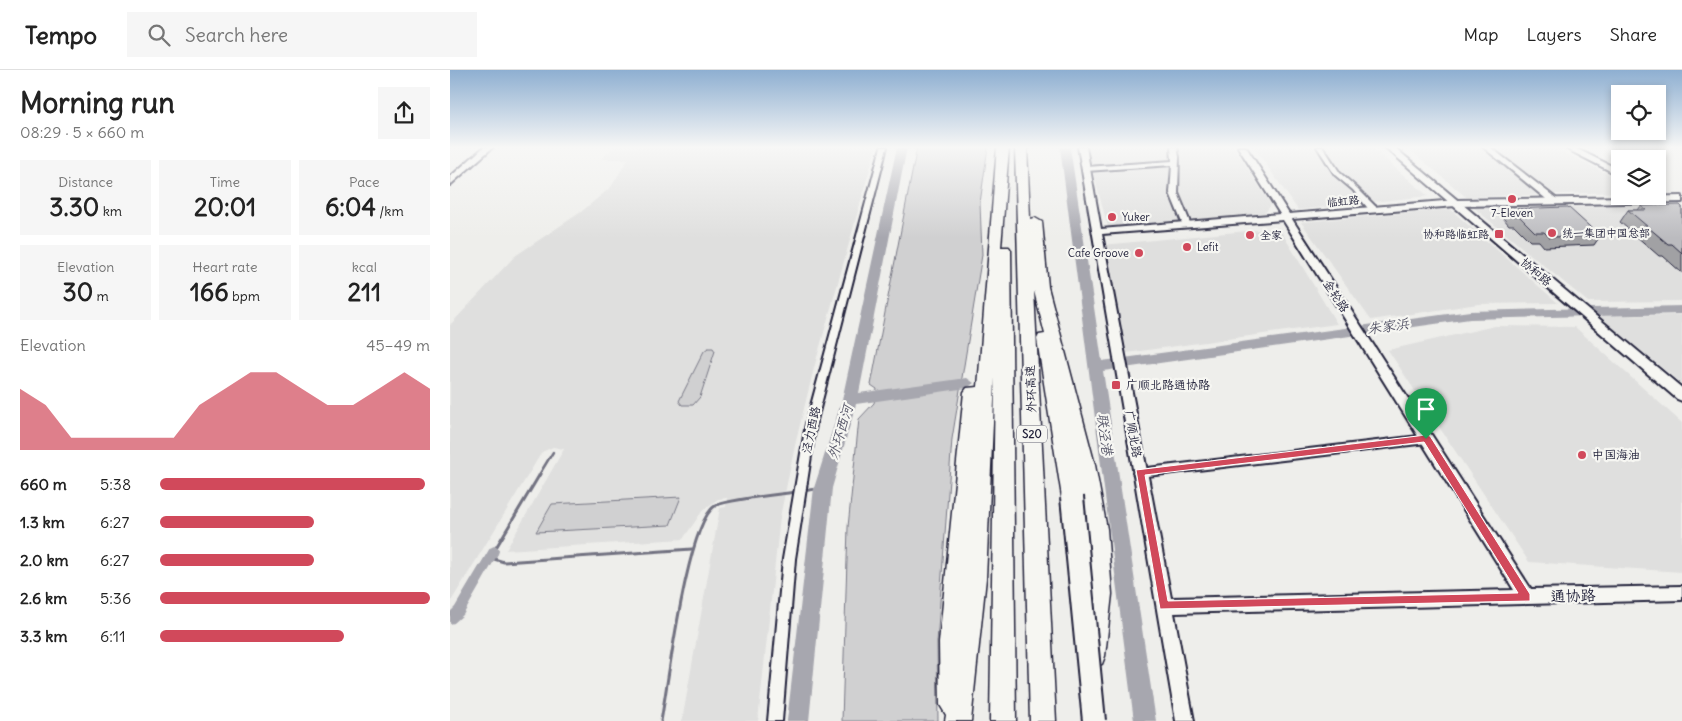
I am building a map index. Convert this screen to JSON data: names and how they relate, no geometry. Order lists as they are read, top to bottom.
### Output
{
  "streets": {
    "highway": ["外环高速", "S20"],
    "main road": ["协和路"],
    "street": [
      "临虹路",
      "金轮路",
      "泾力西路",
      "广顺北路",
      "通协路"
    ]
  },
  "crossings": [
    ["临虹路", "协和路"],
    ["临虹路", "金轮路"],
    ["临虹路", "广顺北路"],
    ["金轮路", "通协路"],
    ["广顺北路", "通协路"]
  ],
  "water": ["朱家浜", "外环西河", "联泾港"],
  "places": {
    "other": [
      "7-Eleven",
      "Yuker",
      "统一集团中国总部",
      "全家",
      "Lefit",
      "Cafe Groove",
      "中国海油"
    ],
    "transit": ["协和路临虹路", "广顺北路通协路"]
  },
  "page": {
    "header": "Tempo",
    "search": "Search here",
    "nav": ["Map", "Layers", "Share"],
    "heading": ["Morning run", "08:29 · 5 × 660 m"],
    "stats": [
      ["Distance", "3.30 km"],
      ["Time", "20:01"],
      ["Pace", "6:04 /km"],
      ["Elevation", "30 m"],
      ["Heart rate", "166 bpm"],
      ["kcal", "211"]
    ],
    "chart": ["Elevation", "45–49 m"],
    "list": [
      {
        "name": "660 m",
        "note": "5:38"
      },
      {
        "name": "1.3 km",
        "note": "6:27"
      },
      {
        "name": "2.0 km",
        "note": "6:27"
      },
      {
        "name": "2.6 km",
        "note": "5:36"
      },
      {
        "name": "3.3 km",
        "note": "6:11"
      }
    ]
  }
}
